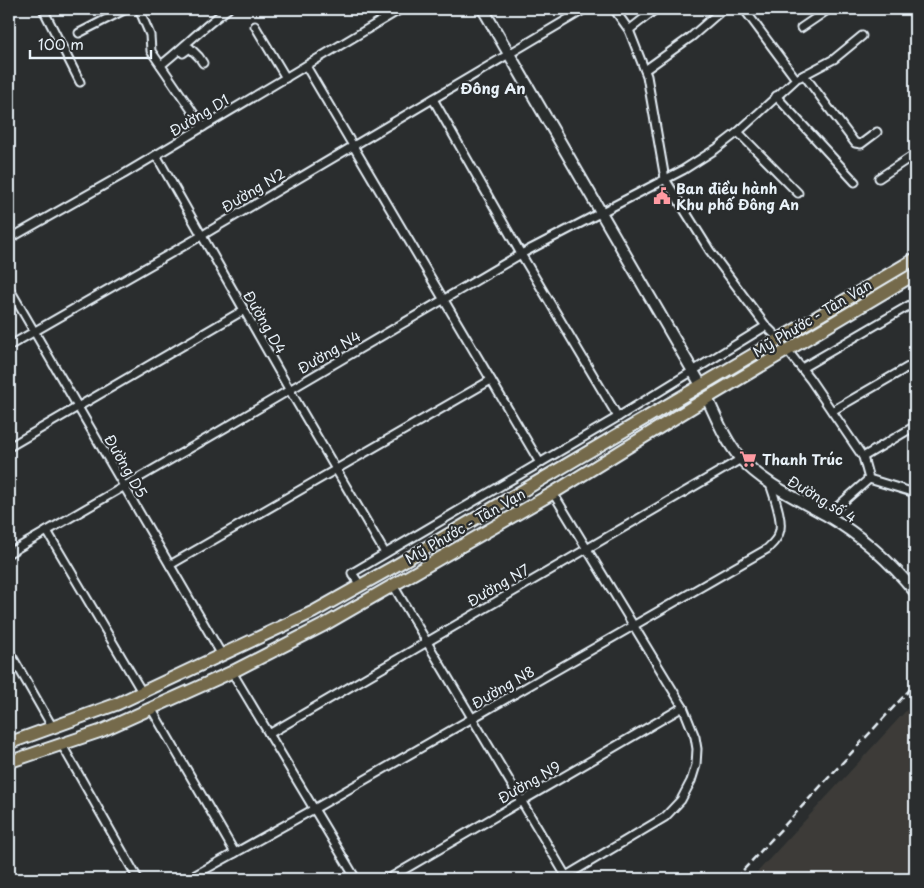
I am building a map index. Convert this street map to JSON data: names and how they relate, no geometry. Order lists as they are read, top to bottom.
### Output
{
  "streets": {
    "main road": ["Mỹ Phước - Tân Vạn"],
    "street": [
      "Đường D1",
      "Đường N2",
      "Đường D4",
      "Đường N4",
      "Đường D5",
      "Đường số 4",
      "Đường N7",
      "Đường N8",
      "Đường N9"
    ]
  },
  "crossings": [
    ["Đường D1", "Đường D4"],
    ["Đường N2", "Đường D4"],
    ["Đường N2", "Đường D5"],
    ["Mỹ Phước - Tân Vạn", "Đường D5"],
    ["Mỹ Phước - Tân Vạn", "Đường số 4"],
    ["Đường D4", "Đường N4"],
    ["Đường N4", "Đường D5"],
    ["Đường số 4", "Đường N7"],
    ["Đường số 4", "Đường N8"]
  ],
  "districts": ["Đông An"],
  "places": {
    "public building": ["Ban điều hành Khu phố Đông An"],
    "supermarket": ["Thanh Trúc"]
  },
  "scale_bar": "100 m"
}
